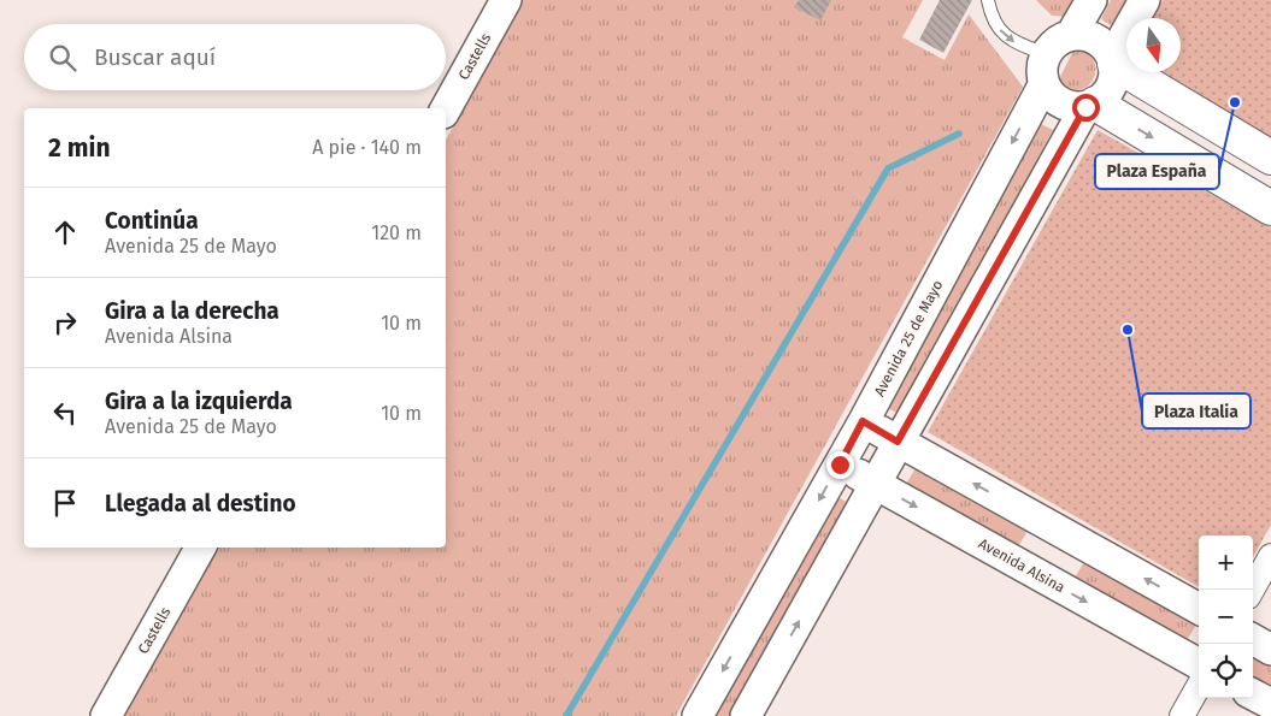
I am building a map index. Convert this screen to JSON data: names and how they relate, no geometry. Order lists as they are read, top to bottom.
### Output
{
  "streets": {
    "street": ["Castells", "Avenida 25 de Mayo", "Avenida Alsina"]
  },
  "crossings": [
    ["Avenida 25 de Mayo", "Avenida Alsina"]
  ],
  "places": ["Plaza España", "Plaza Italia"],
  "north": "bottom",
  "page": {
    "search": "Buscar aquí",
    "heading": ["2 min", "A pie · 140 m"],
    "list": [
      ["Continúa", "Avenida 25 de Mayo", "120 m"],
      ["Gira a la derecha", "Avenida Alsina", "10 m"],
      ["Gira a la izquierda", "Avenida 25 de Mayo", "10 m"],
      "Llegada al destino"
    ],
    "map_buttons": ["+", "−"]
  }
}
